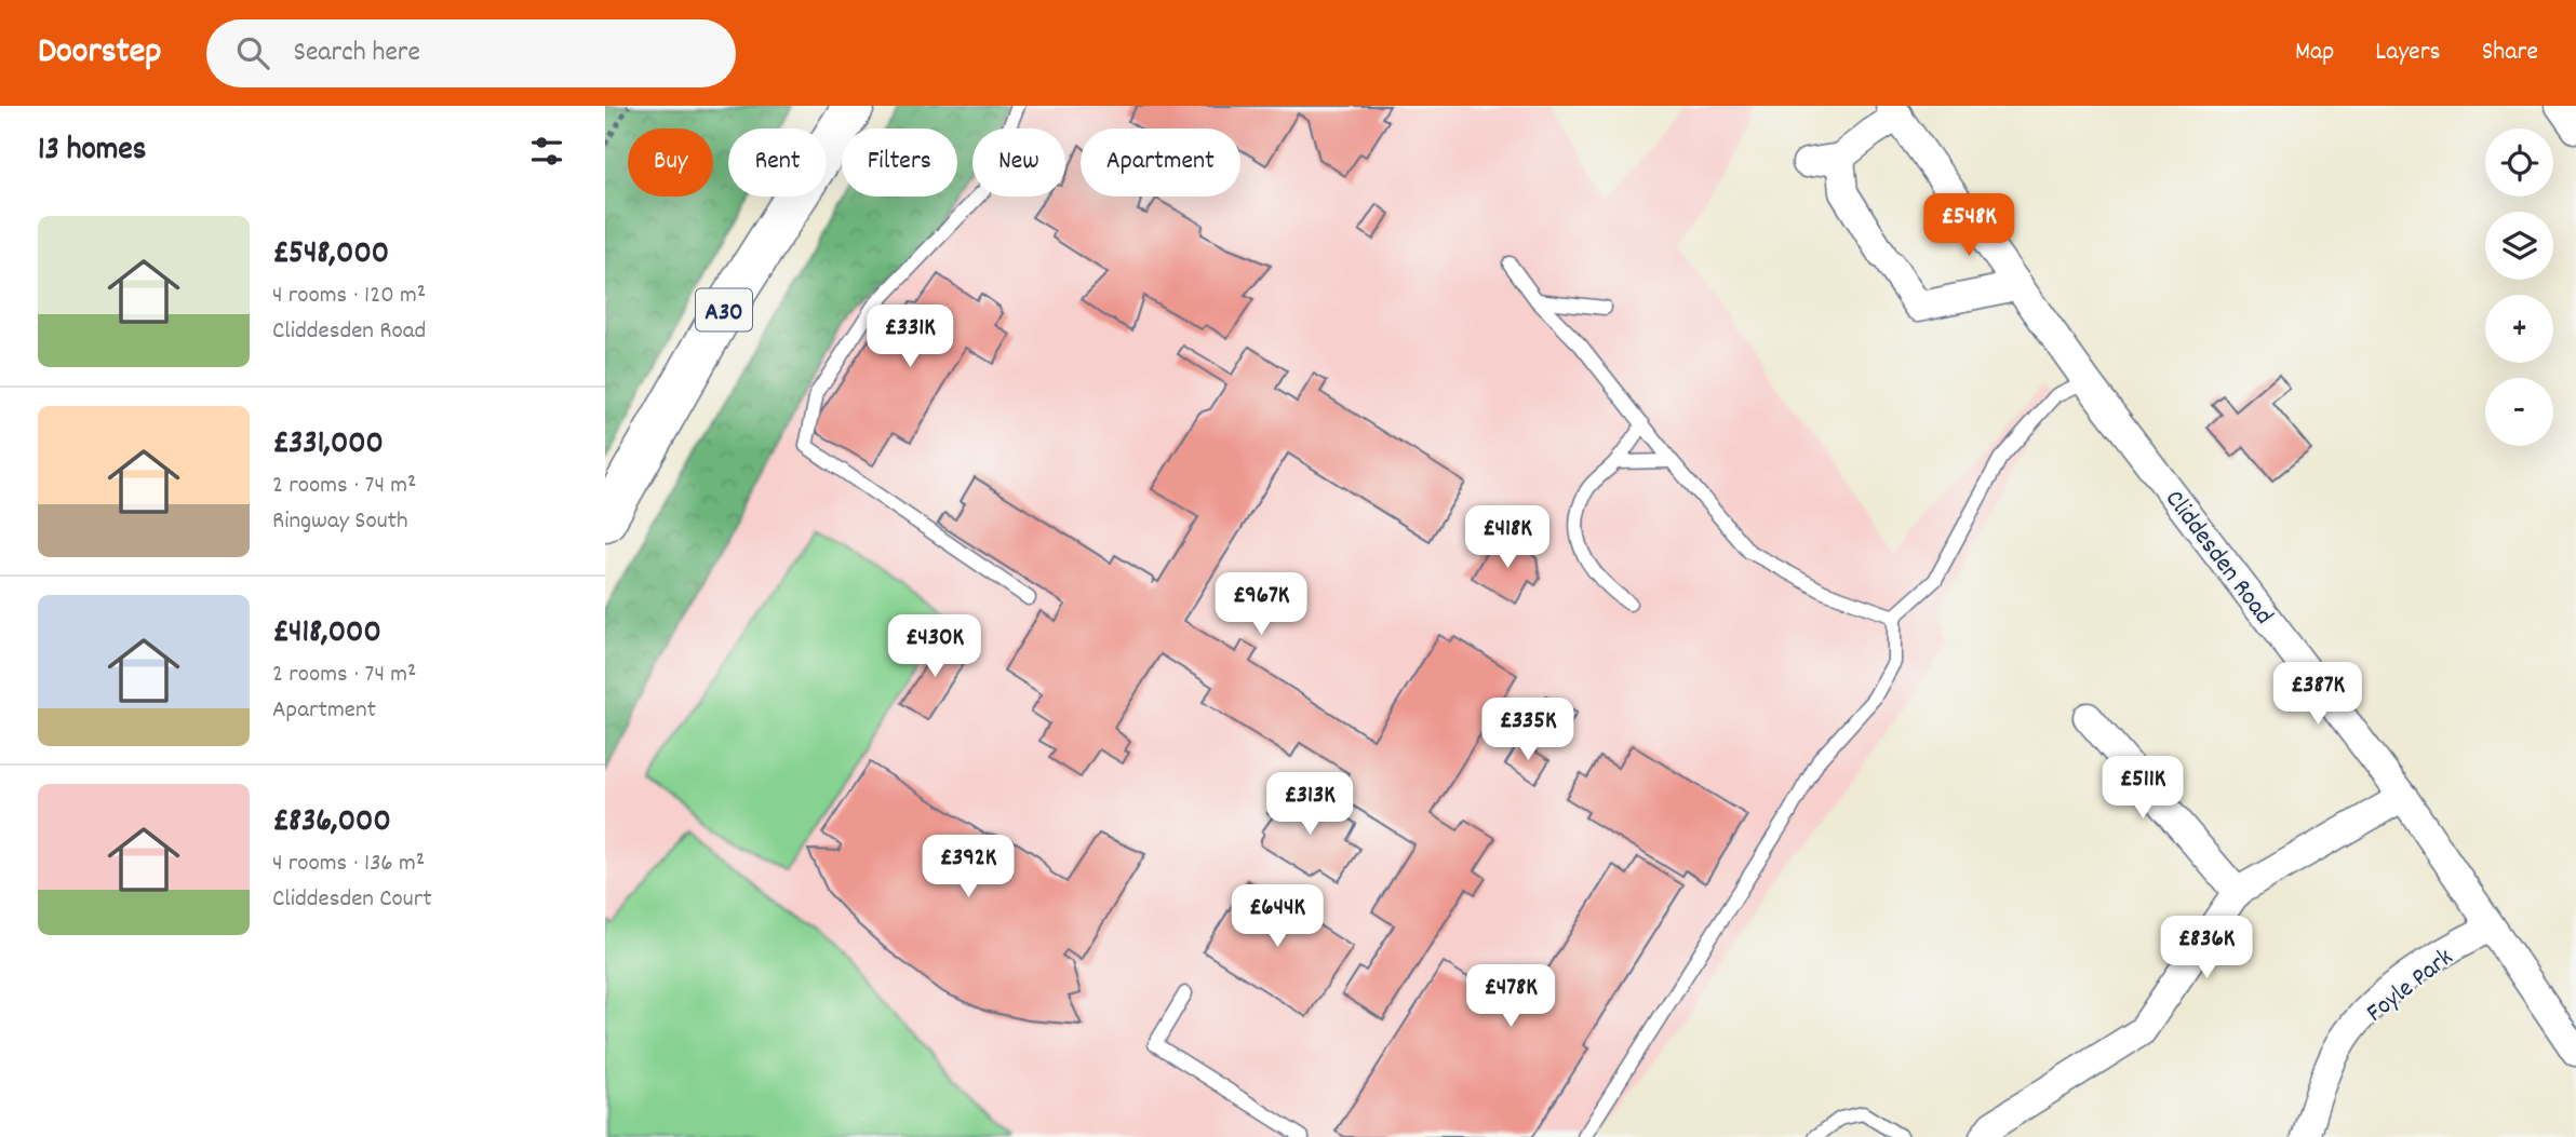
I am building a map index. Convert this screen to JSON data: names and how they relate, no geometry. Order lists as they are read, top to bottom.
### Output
{
  "streets": {
    "main road": ["A30"],
    "street": ["Cliddesden Road", "Foyle Park"]
  },
  "crossings": [
    ["Cliddesden Road", "Foyle Park"]
  ],
  "page": {
    "header": "Doorstep",
    "search": "Search here",
    "nav": ["Map", "Layers", "Share"],
    "heading": "13 homes",
    "map_buttons": ["+", "−"],
    "chip": [
      "Buy",
      "Rent",
      "Filters",
      "New",
      "Apartment"
    ],
    "price": [
      "£548K",
      "£331K",
      "£418K",
      "£967K",
      "£430K",
      "£387K",
      "£335K",
      "£511K",
      "£313K",
      "£392K",
      "£644K",
      "£836K",
      "£478K"
    ],
    "list": [
      {
        "name": "£548,000",
        "note": "4 rooms · 120 m² · Cliddesden Road"
      },
      {
        "name": "£331,000",
        "note": "2 rooms · 74 m² · Ringway South"
      },
      {
        "name": "£418,000",
        "note": "2 rooms · 74 m² · Apartment"
      },
      {
        "name": "£836,000",
        "note": "4 rooms · 136 m² · Cliddesden Court"
      }
    ]
  }
}
